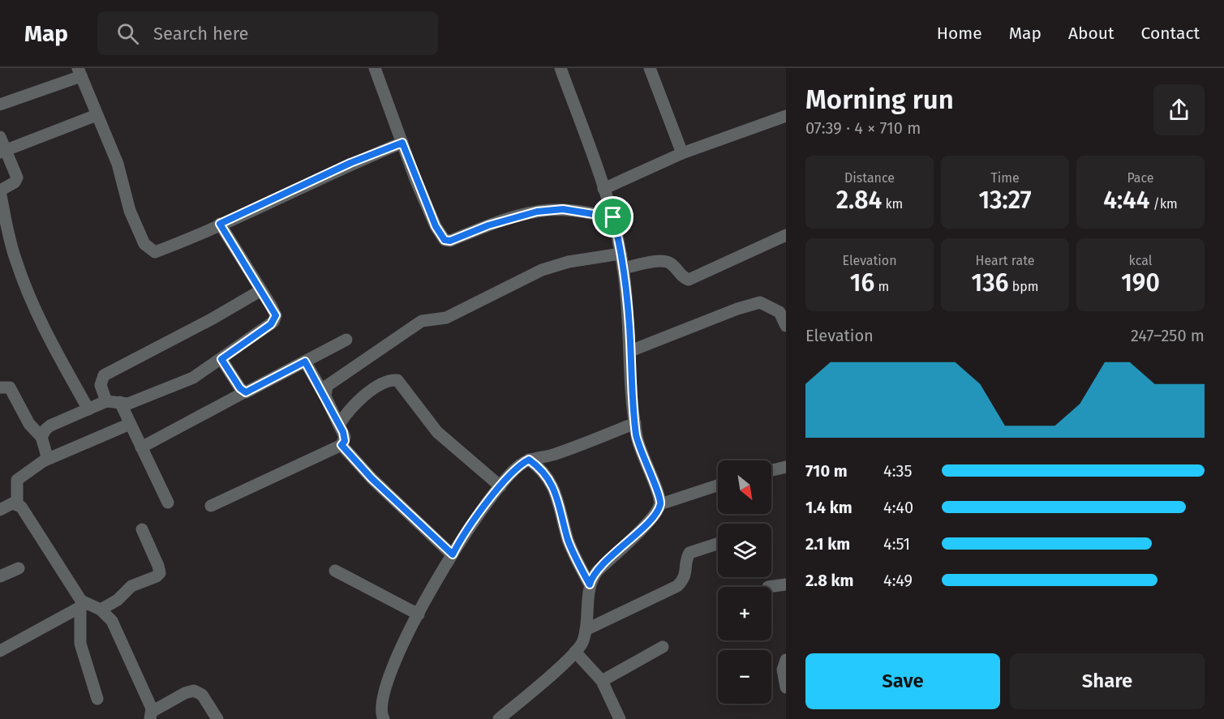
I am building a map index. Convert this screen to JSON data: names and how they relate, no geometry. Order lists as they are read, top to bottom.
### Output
{
  "north": "bottom right",
  "page": {
    "header": "Map",
    "search": "Search here",
    "nav": [
      "Home",
      "Map",
      "About",
      "Contact"
    ],
    "heading": ["Morning run", "07:39 · 4 × 710 m"],
    "stats": [
      ["Distance", "2.84 km"],
      ["Time", "13:27"],
      ["Pace", "4:44 /km"],
      ["Elevation", "16 m"],
      ["Heart rate", "136 bpm"],
      ["kcal", "190"]
    ],
    "chart": ["Elevation", "247–250 m"],
    "list": [
      {
        "name": "710 m",
        "note": "4:35"
      },
      {
        "name": "1.4 km",
        "note": "4:40"
      },
      {
        "name": "2.1 km",
        "note": "4:51"
      },
      {
        "name": "2.8 km",
        "note": "4:49"
      }
    ],
    "map_buttons": ["+", "−"],
    "buttons": ["Save", "Share"]
  }
}
